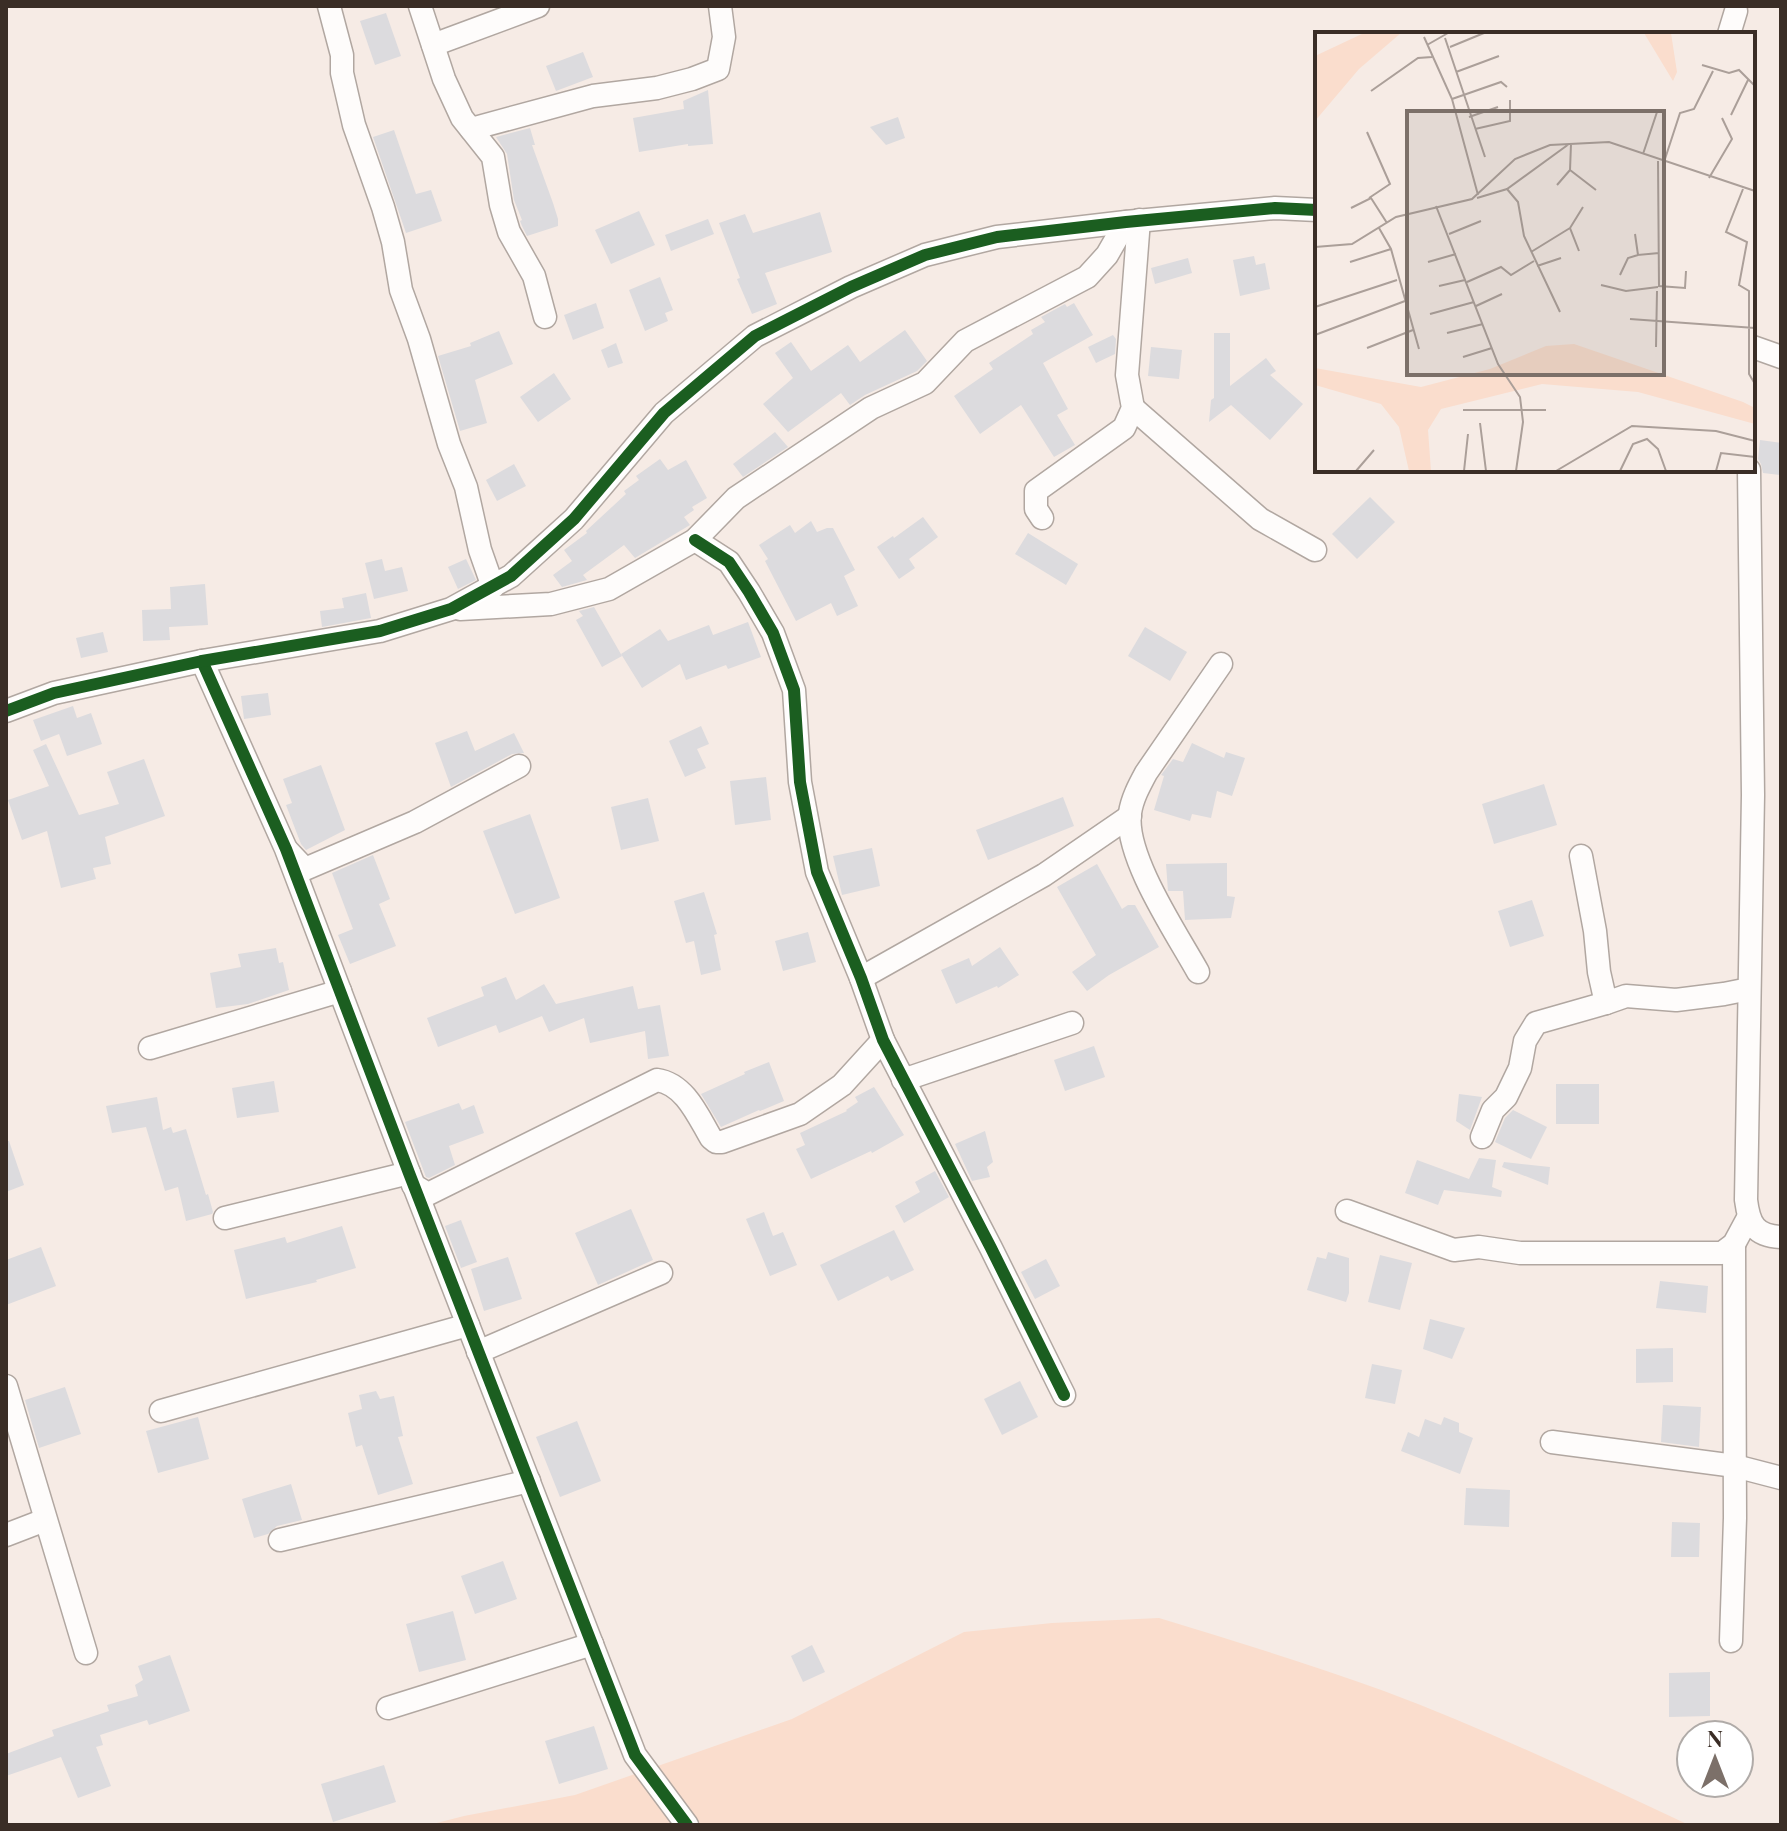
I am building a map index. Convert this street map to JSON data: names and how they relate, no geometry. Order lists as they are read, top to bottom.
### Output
{
  "north": "top"
}
